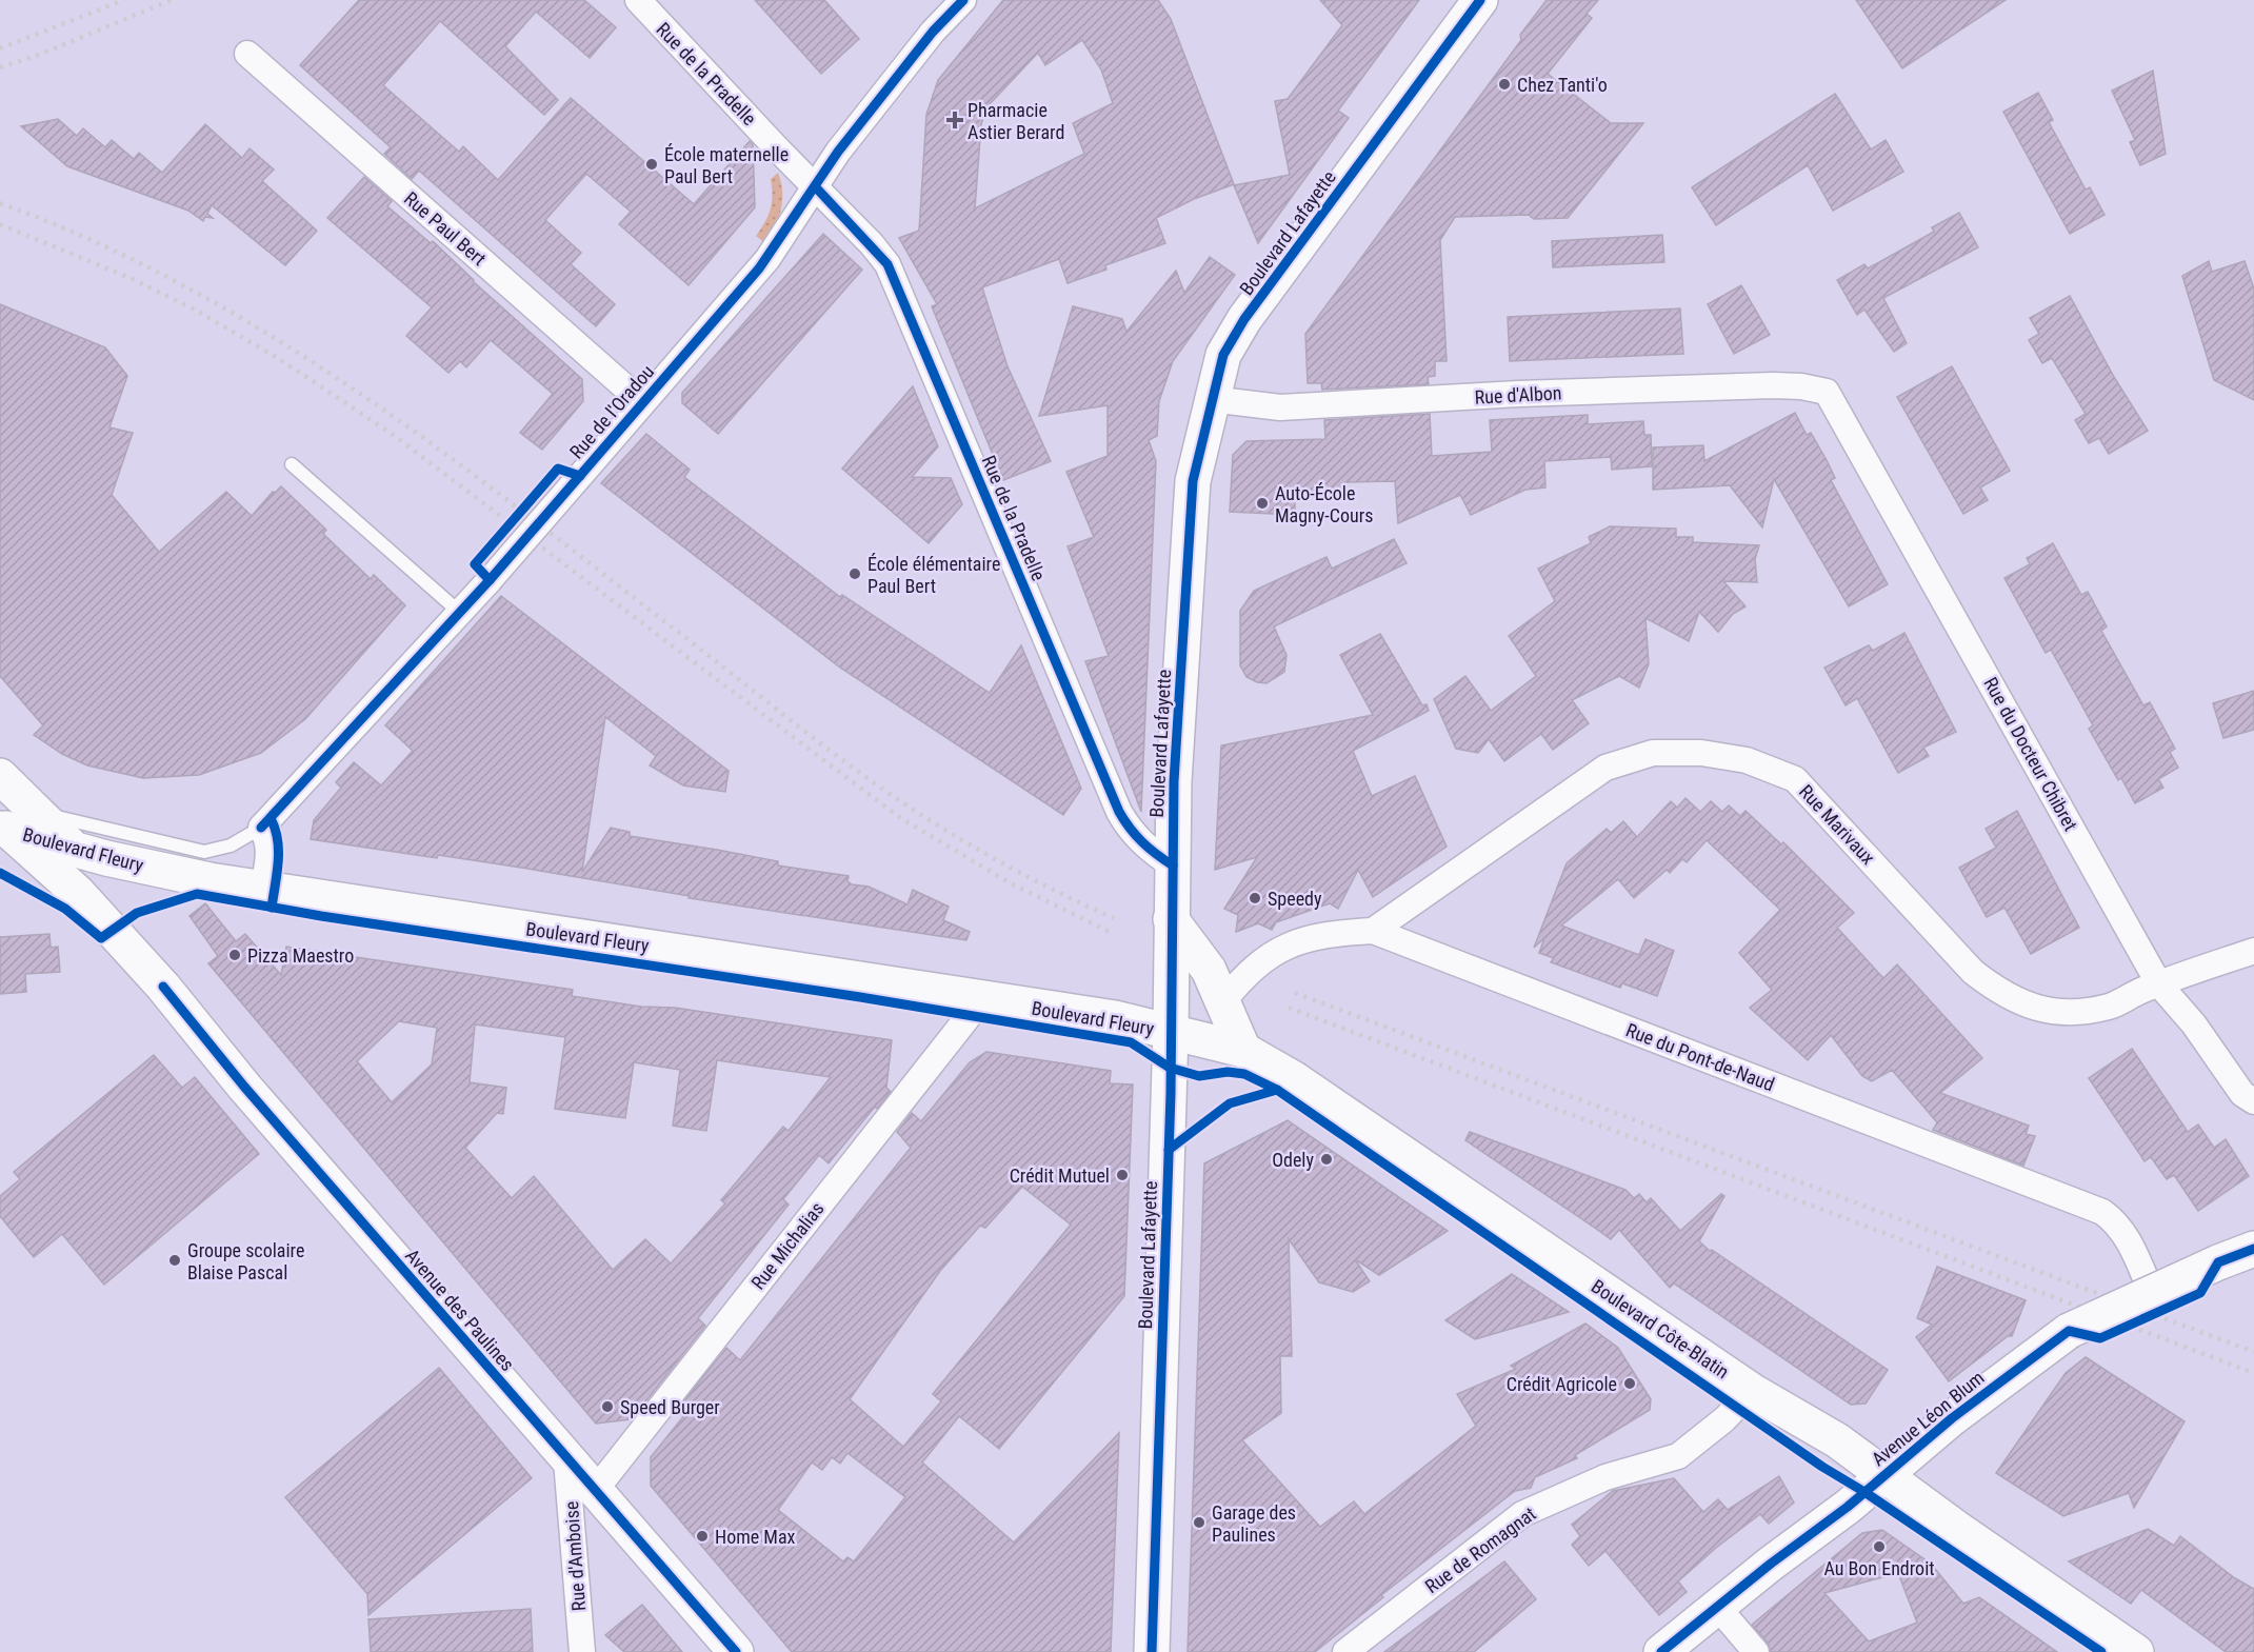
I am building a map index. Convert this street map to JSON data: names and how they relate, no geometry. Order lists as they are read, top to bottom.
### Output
{
  "streets": {
    "main road": [
      "Boulevard Lafayette",
      "Boulevard Fleury",
      "Avenue des Paulines",
      "Boulevard Côte-Blatin",
      "Avenue Léon Blum"
    ],
    "street": [
      "Rue de la Pradelle",
      "Rue Paul Bert",
      "Rue d'Albon",
      "Rue de l'Oradou",
      "Rue du Docteur Chibret",
      "Rue Marivaux",
      "Rue du Pont-de-Naud",
      "Rue Michalias",
      "Rue de Romagnat",
      "Rue d'Amboise"
    ]
  },
  "crossings": [
    ["Rue de la Pradelle", "Boulevard Lafayette"],
    ["Rue de la Pradelle", "Rue de l'Oradou"],
    ["Rue Paul Bert", "Rue de l'Oradou"],
    ["Boulevard Lafayette", "Rue d'Albon"],
    ["Boulevard Lafayette", "Boulevard Fleury"],
    ["Boulevard Lafayette", "Boulevard Côte-Blatin"],
    ["Rue d'Albon", "Rue du Docteur Chibret"],
    ["Rue du Docteur Chibret", "Rue Marivaux"],
    ["Rue Marivaux", "Rue du Pont-de-Naud"],
    ["Boulevard Fleury", "Rue Michalias"],
    ["Boulevard Fleury", "Avenue des Paulines"],
    ["Boulevard Fleury", "Boulevard Côte-Blatin"],
    ["Rue du Pont-de-Naud", "Avenue Léon Blum"],
    ["Rue Michalias", "Avenue des Paulines"],
    ["Avenue des Paulines", "Rue d'Amboise"],
    ["Boulevard Côte-Blatin", "Avenue Léon Blum"],
    ["Boulevard Côte-Blatin", "Rue de Romagnat"]
  ],
  "places": {
    "other": [
      "Chez Tanti'o",
      "École maternelle Paul Bert",
      "Auto-École Magny-Cours",
      "École élémentaire Paul Bert",
      "Speedy",
      "Pizza Maestro",
      "Odely",
      "Crédit Mutuel",
      "Groupe scolaire Blaise Pascal",
      "Crédit Agricole",
      "Speed Burger",
      "Garage des Paulines",
      "Home Max",
      "Au Bon Endroit"
    ],
    "health": ["Pharmacie Astier Berard"]
  }
}
